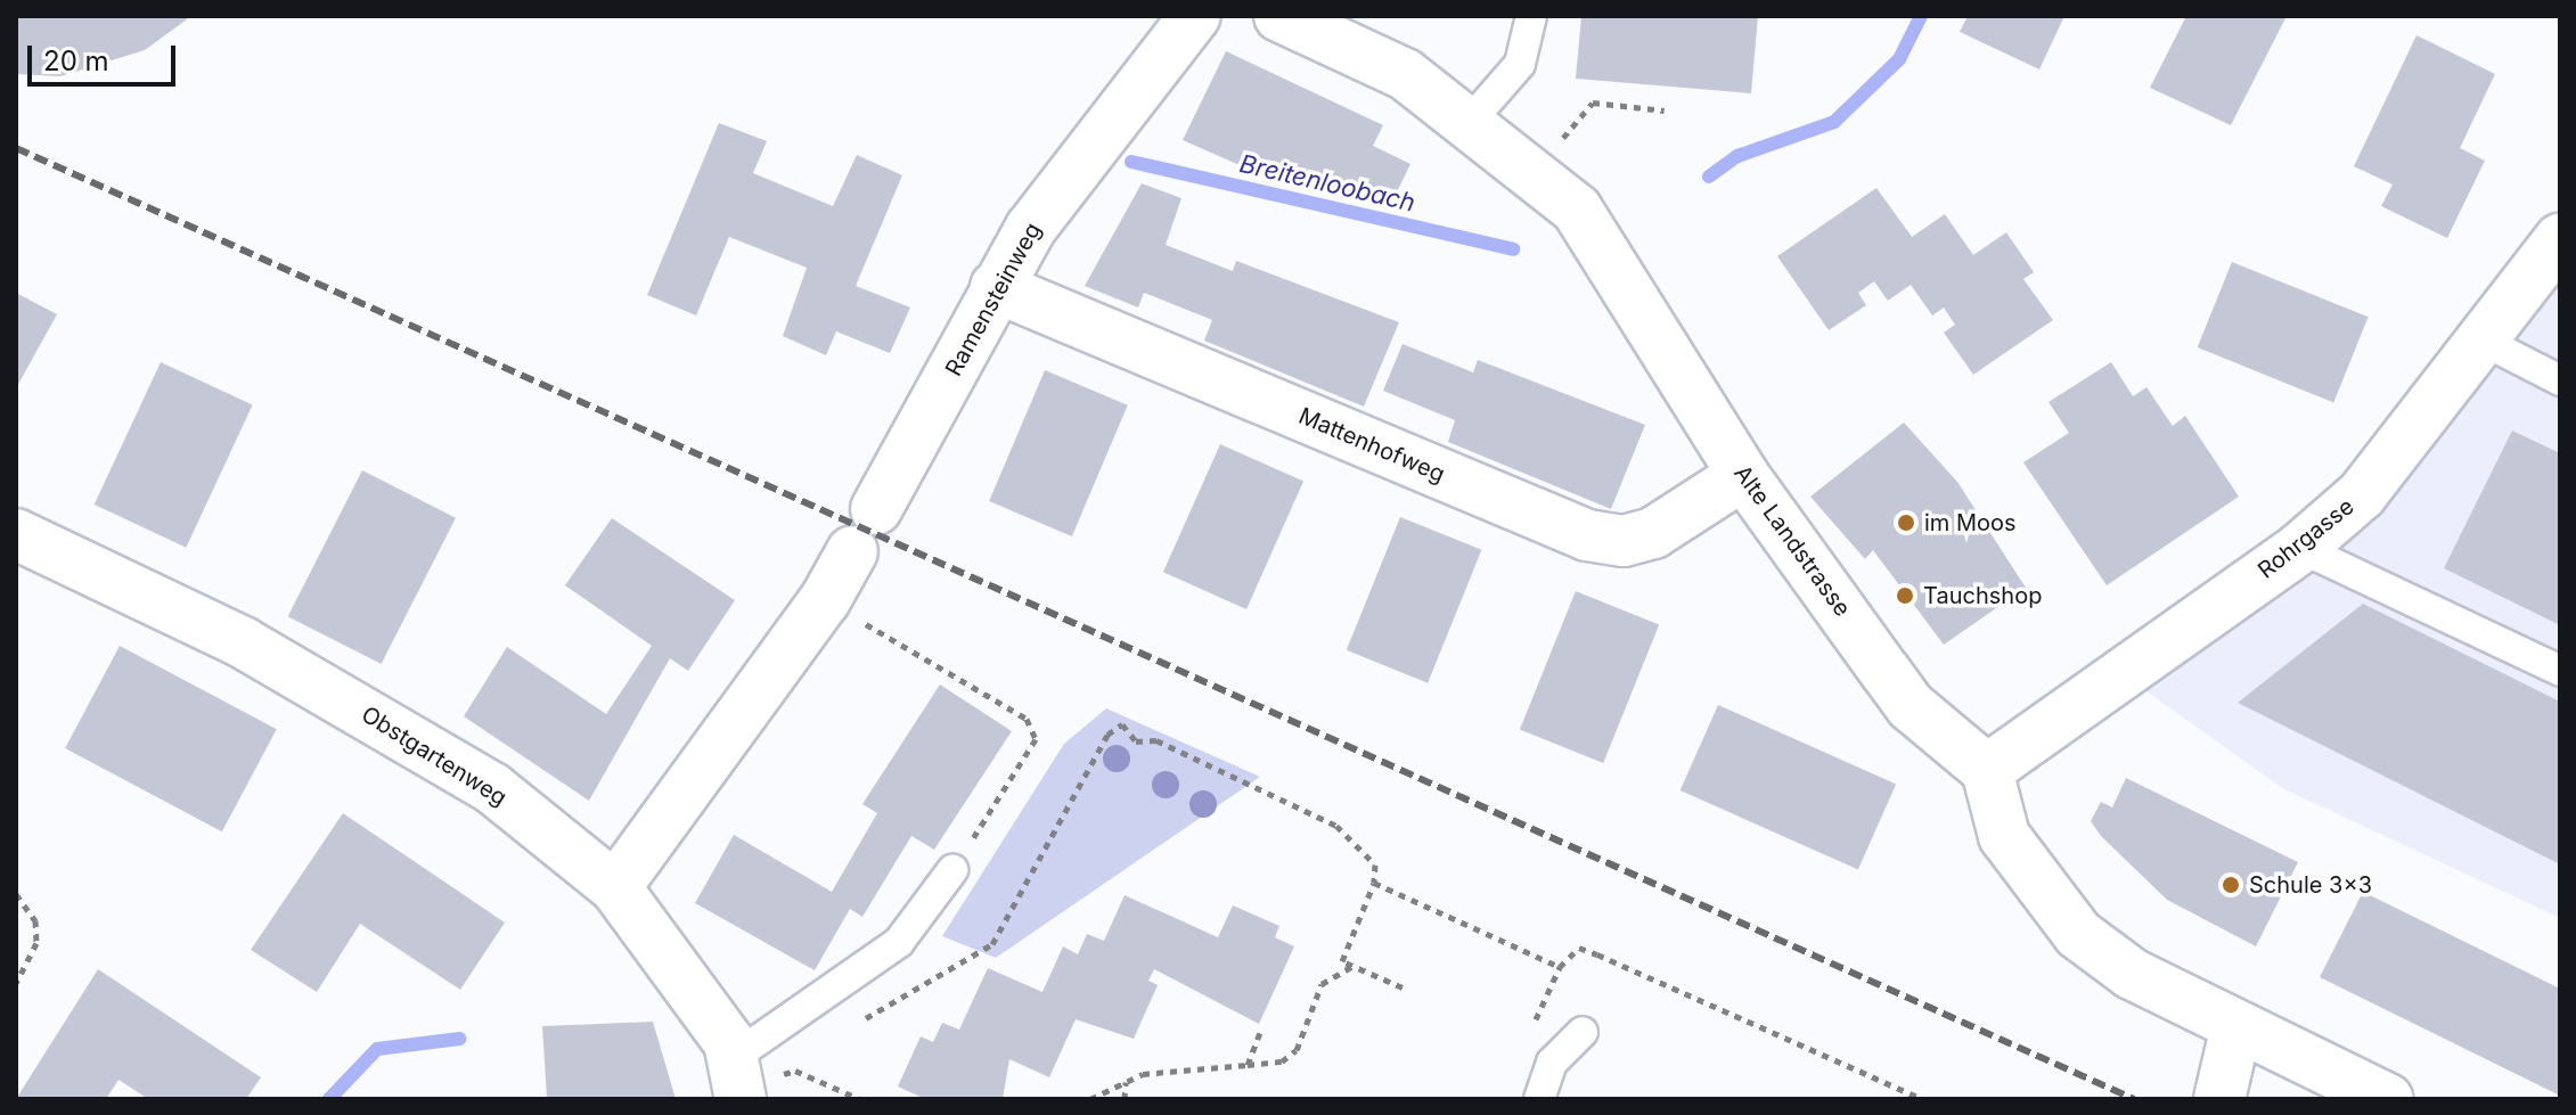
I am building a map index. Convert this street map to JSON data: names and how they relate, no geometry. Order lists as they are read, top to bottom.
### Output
{
  "streets": {
    "street": [
      "Ramensteinweg",
      "Mattenhofweg",
      "Rohrgasse",
      "Alte Landstrasse",
      "Obstgartenweg"
    ]
  },
  "crossings": [
    ["Ramensteinweg", "Mattenhofweg"],
    ["Ramensteinweg", "Obstgartenweg"],
    ["Mattenhofweg", "Alte Landstrasse"],
    ["Rohrgasse", "Alte Landstrasse"]
  ],
  "water": ["Breitenloobach"],
  "places": ["im Moos", "Tauchshop", "Schule 3x3"],
  "scale_bar": "20 m"
}
